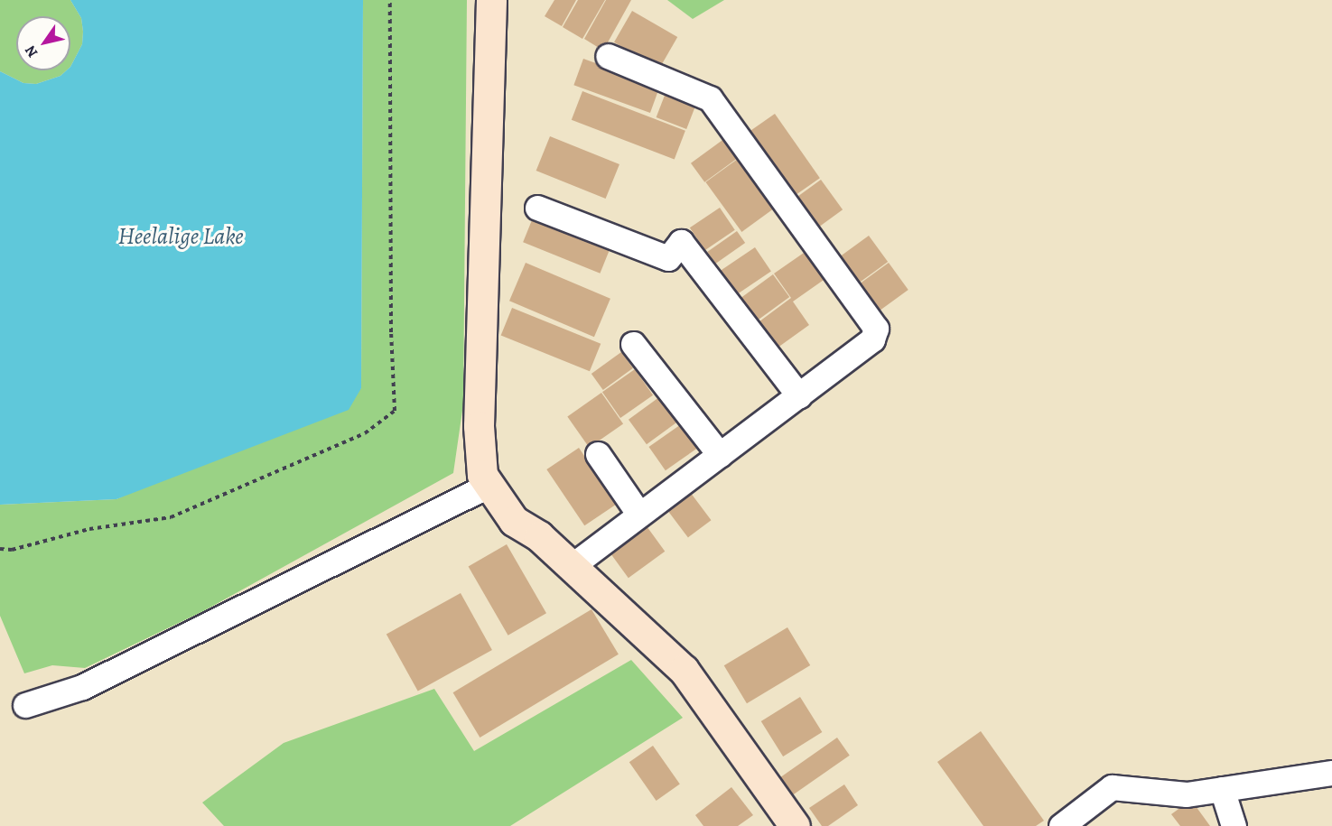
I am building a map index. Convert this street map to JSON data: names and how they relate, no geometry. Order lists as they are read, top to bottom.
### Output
{
  "water": ["Heelalige Lake"],
  "north": "bottom left"
}
